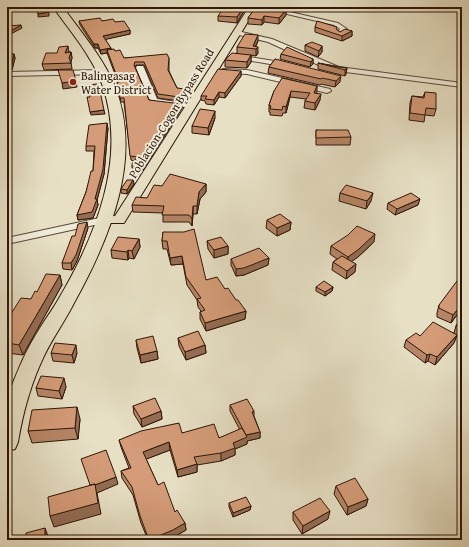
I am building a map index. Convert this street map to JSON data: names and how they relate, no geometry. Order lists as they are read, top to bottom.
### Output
{
  "streets": {
    "main road": ["Poblacion-Cogon Bypass Road"]
  },
  "places": ["Balingasag Water District"]
}
